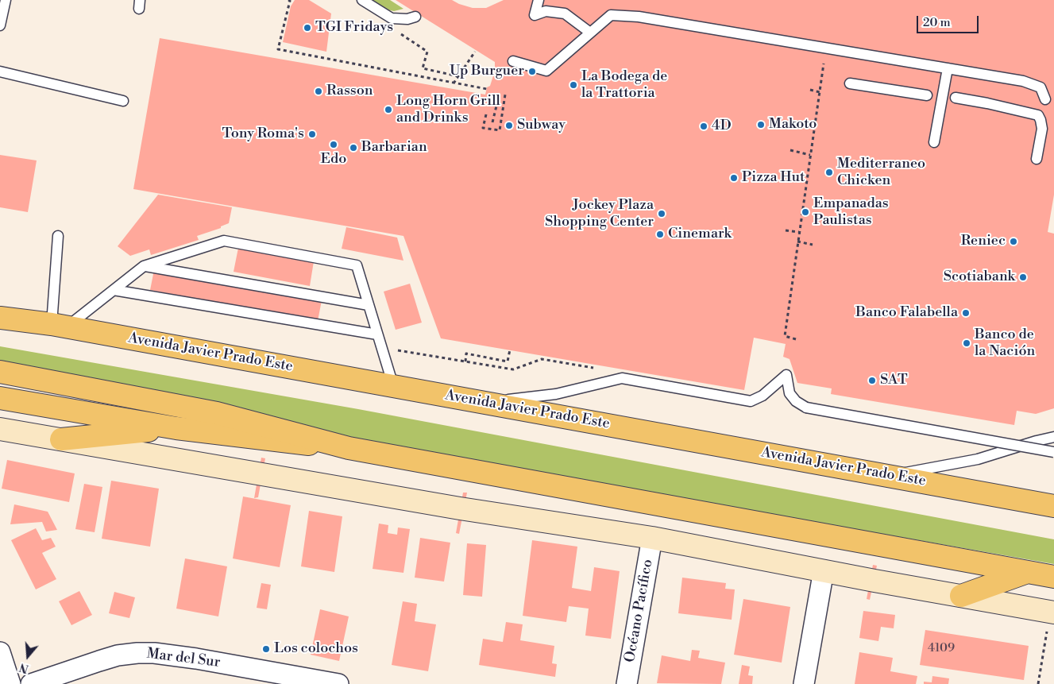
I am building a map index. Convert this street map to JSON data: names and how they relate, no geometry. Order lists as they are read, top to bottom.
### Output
{
  "streets": {
    "main road": ["Avenida Javier Prado Este"],
    "street": ["Océano Pacífico", "Mar del Sur"]
  },
  "places": [
    "TGI Fridays",
    "Up Burguer",
    "La Bodega de la Trattoria",
    "Rasson",
    "Long Horn Grill and Drinks",
    "Makoto",
    "Subway",
    "4D",
    "Tony Roma's",
    "Edo",
    "Barbarian",
    "Mediterraneo Chicken",
    "Pizza Hut",
    "Empanadas Paulistas",
    "Jockey Plaza Shopping Center",
    "Cinemark",
    "Reniec",
    "Scotiabank",
    "Banco Falabella",
    "Banco de la Nación",
    "SAT",
    "Los colochos"
  ],
  "house_numbers": ["4109"],
  "scale_bar": "20 m",
  "north": "bottom"
}
